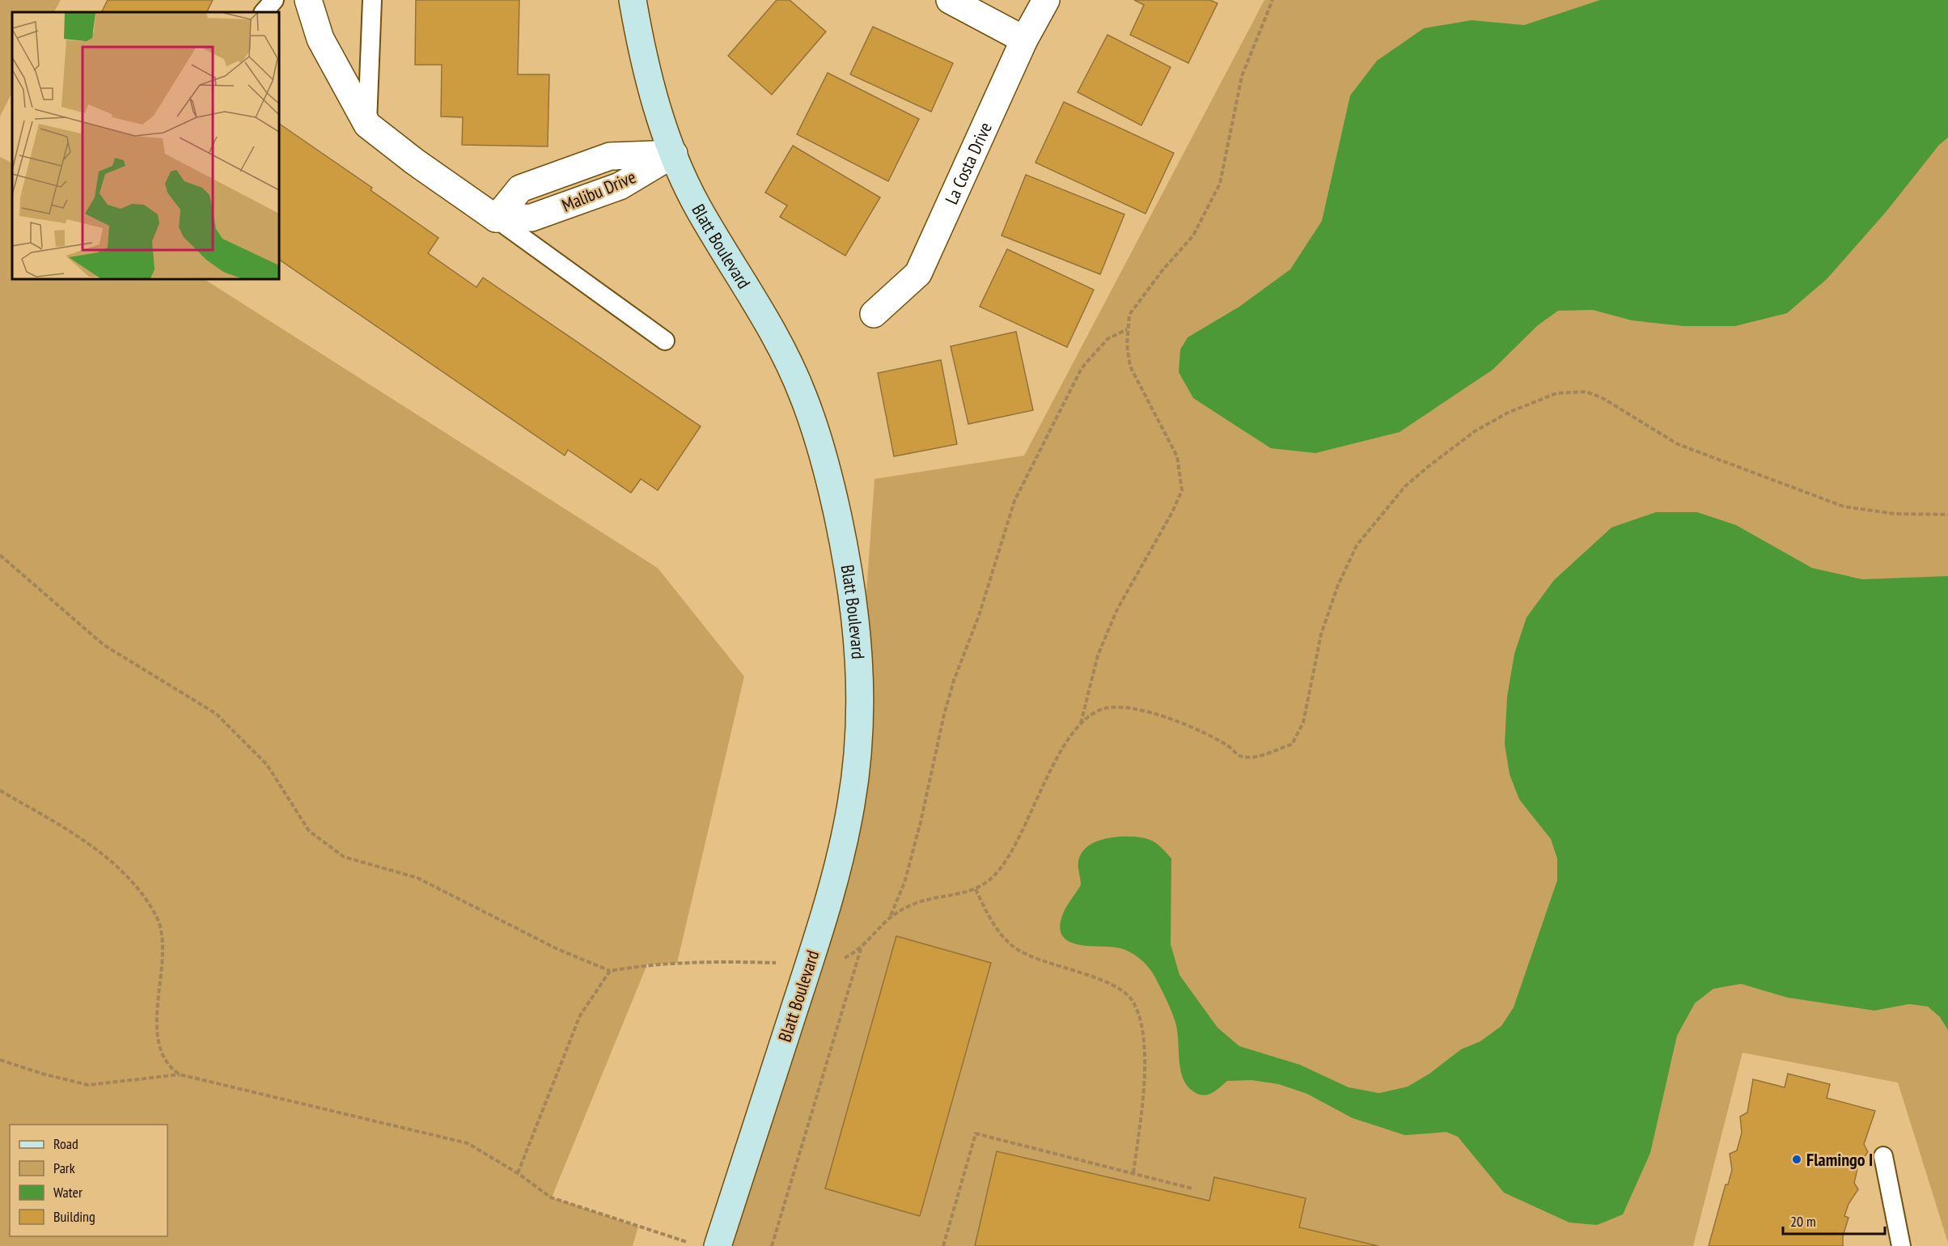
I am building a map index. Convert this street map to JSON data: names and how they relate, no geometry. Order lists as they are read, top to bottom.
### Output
{
  "streets": {
    "street": ["La Costa Drive", "Malibu Drive", "Blatt Boulevard"]
  },
  "crossings": [
    ["Malibu Drive", "Blatt Boulevard"]
  ],
  "places": ["Flamingo I"],
  "legend": [
    "Road",
    "Park",
    "Water",
    "Building"
  ],
  "scale_bar": "20 m"
}
